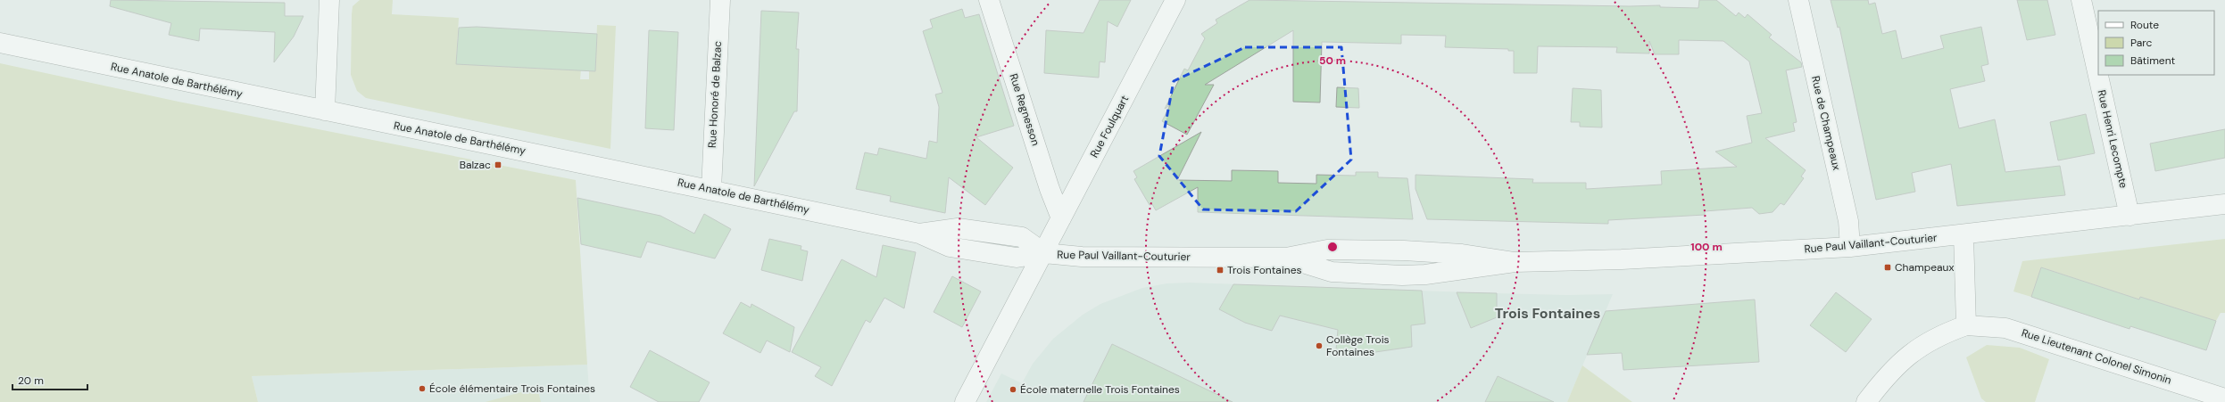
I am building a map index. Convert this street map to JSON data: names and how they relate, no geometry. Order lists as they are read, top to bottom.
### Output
{
  "streets": {
    "street": [
      "Rue Anatole de Barthélémy",
      "Rue Honoré de Balzac",
      "Rue Regnesson",
      "Rue de Champeaux",
      "Rue Foulquart",
      "Rue Henri Lecompte",
      "Rue Paul Vaillant-Couturier",
      "Rue Lieutenant Colonel Simonin"
    ]
  },
  "crossings": [
    ["Rue Anatole de Barthélémy", "Rue Honoré de Balzac"],
    ["Rue Anatole de Barthélémy", "Rue Foulquart"],
    ["Rue Anatole de Barthélémy", "Rue Paul Vaillant-Couturier"],
    ["Rue Regnesson", "Rue Foulquart"],
    ["Rue de Champeaux", "Rue Paul Vaillant-Couturier"],
    ["Rue Foulquart", "Rue Paul Vaillant-Couturier"],
    ["Rue Henri Lecompte", "Rue Paul Vaillant-Couturier"]
  ],
  "districts": ["Trois Fontaines"],
  "places": {
    "transit": ["Balzac", "Champeaux", "Trois Fontaines"],
    "other": ["Collège Trois Fontaines", "École élémentaire Trois Fontaines", "École maternelle Trois Fontaines"]
  },
  "legend": ["Route", "Parc", "Bâtiment"],
  "scale_bar": "20 m",
  "rings": ["50 m", "100 m"]
}
